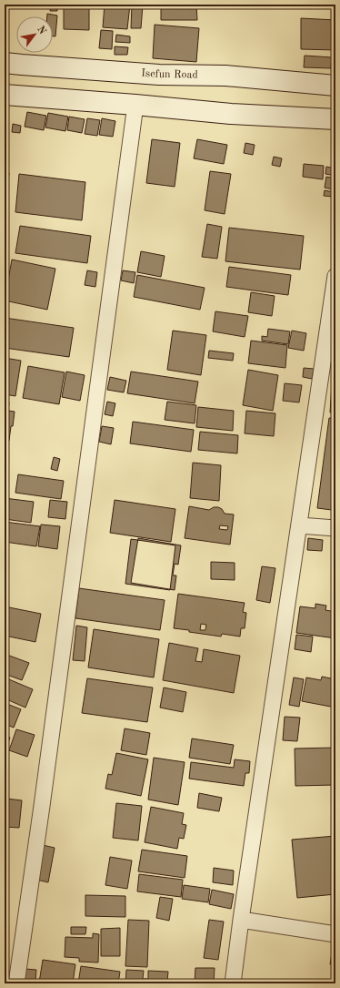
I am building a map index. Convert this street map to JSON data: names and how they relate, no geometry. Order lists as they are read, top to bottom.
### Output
{
  "streets": {
    "street": ["Isefun Road"]
  },
  "north": "top right"
}
